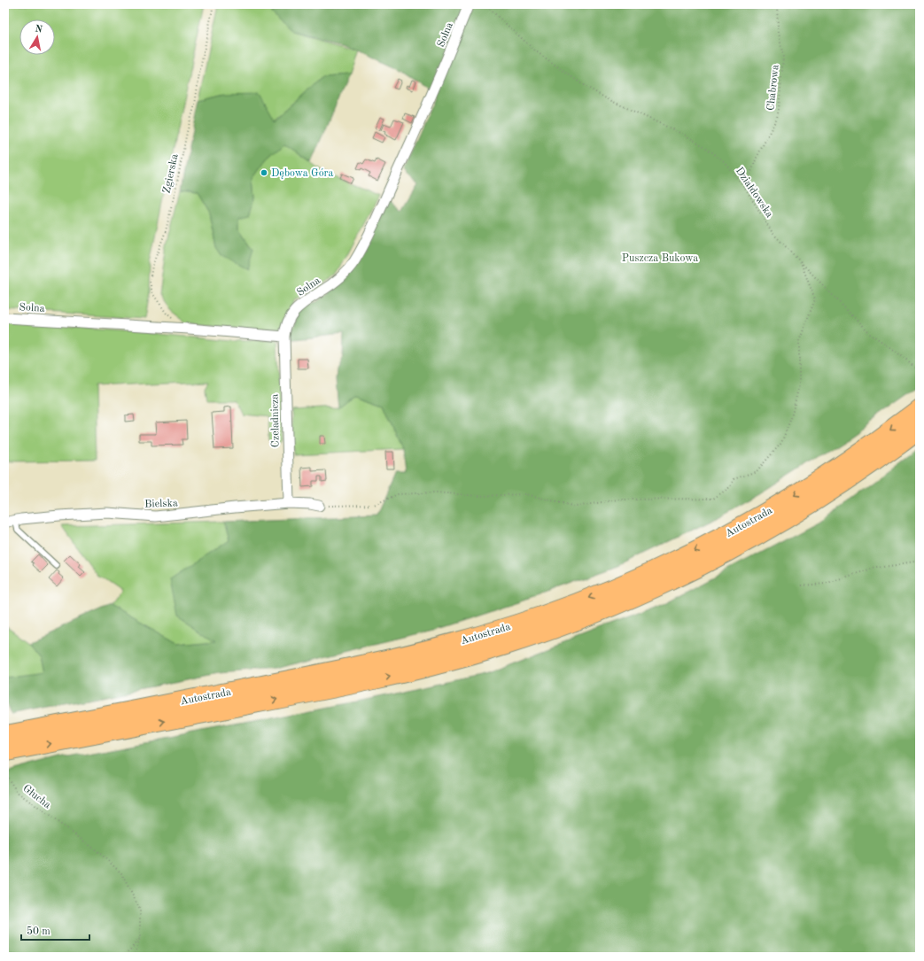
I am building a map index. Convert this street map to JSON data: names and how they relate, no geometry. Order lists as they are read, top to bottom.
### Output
{
  "streets": {
    "highway": ["Autostrada"],
    "street": ["Solna", "Czeladnicza", "Bielska"],
    "path": [
      "Chabrowa",
      "Zgierska",
      "Działdowska",
      "Głucha"
    ]
  },
  "crossings": [
    ["Solna", "Zgierska"],
    ["Solna", "Czeladnicza"],
    ["Chabrowa", "Działdowska"],
    ["Czeladnicza", "Bielska"],
    ["Autostrada", "Głucha"]
  ],
  "parks": ["Puszcza Bukowa"],
  "places": ["Dębowa Góra"],
  "scale_bar": "50 m",
  "north": "top"
}
